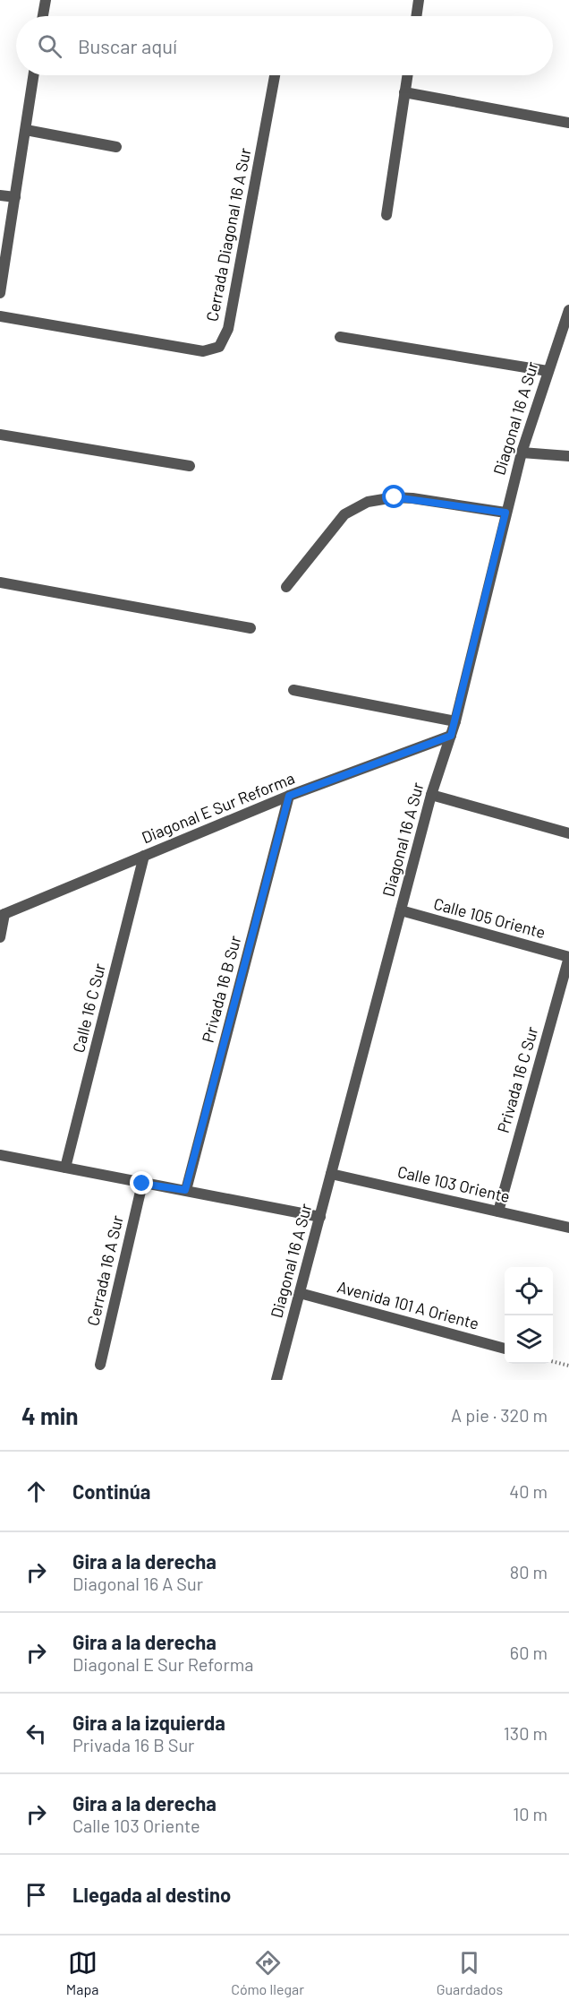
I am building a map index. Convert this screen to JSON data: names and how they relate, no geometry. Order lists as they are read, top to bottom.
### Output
{
  "streets": {
    "street": [
      "Cerrada Diagonal 16 A Sur",
      "Diagonal 16 A Sur",
      "Diagonal E Sur Reforma",
      "Calle 105 Oriente",
      "Privada 16 B Sur",
      "Calle 16 C Sur",
      "Privada 16 C Sur",
      "Calle 103 Oriente",
      "Cerrada 16 A Sur",
      "Avenida 101 A Oriente"
    ]
  },
  "crossings": [
    ["Diagonal 16 A Sur", "Diagonal E Sur Reforma"],
    ["Diagonal 16 A Sur", "Calle 105 Oriente"],
    ["Diagonal 16 A Sur", "Calle 103 Oriente"],
    ["Diagonal 16 A Sur", "Avenida 101 A Oriente"],
    ["Diagonal E Sur Reforma", "Privada 16 B Sur"],
    ["Diagonal E Sur Reforma", "Calle 16 C Sur"],
    ["Calle 105 Oriente", "Privada 16 C Sur"],
    ["Privada 16 C Sur", "Calle 103 Oriente"]
  ],
  "page": {
    "search": "Buscar aquí",
    "heading": ["4 min", "A pie · 320 m"],
    "list": [
      ["Continúa", "40 m"],
      ["Gira a la derecha", "Diagonal 16 A Sur", "80 m"],
      ["Gira a la derecha", "Diagonal E Sur Reforma", "60 m"],
      ["Gira a la izquierda", "Privada 16 B Sur", "130 m"],
      ["Gira a la derecha", "Calle 103 Oriente", "10 m"],
      "Llegada al destino"
    ],
    "nav": ["Mapa", "Cómo llegar", "Guardados"]
  }
}
